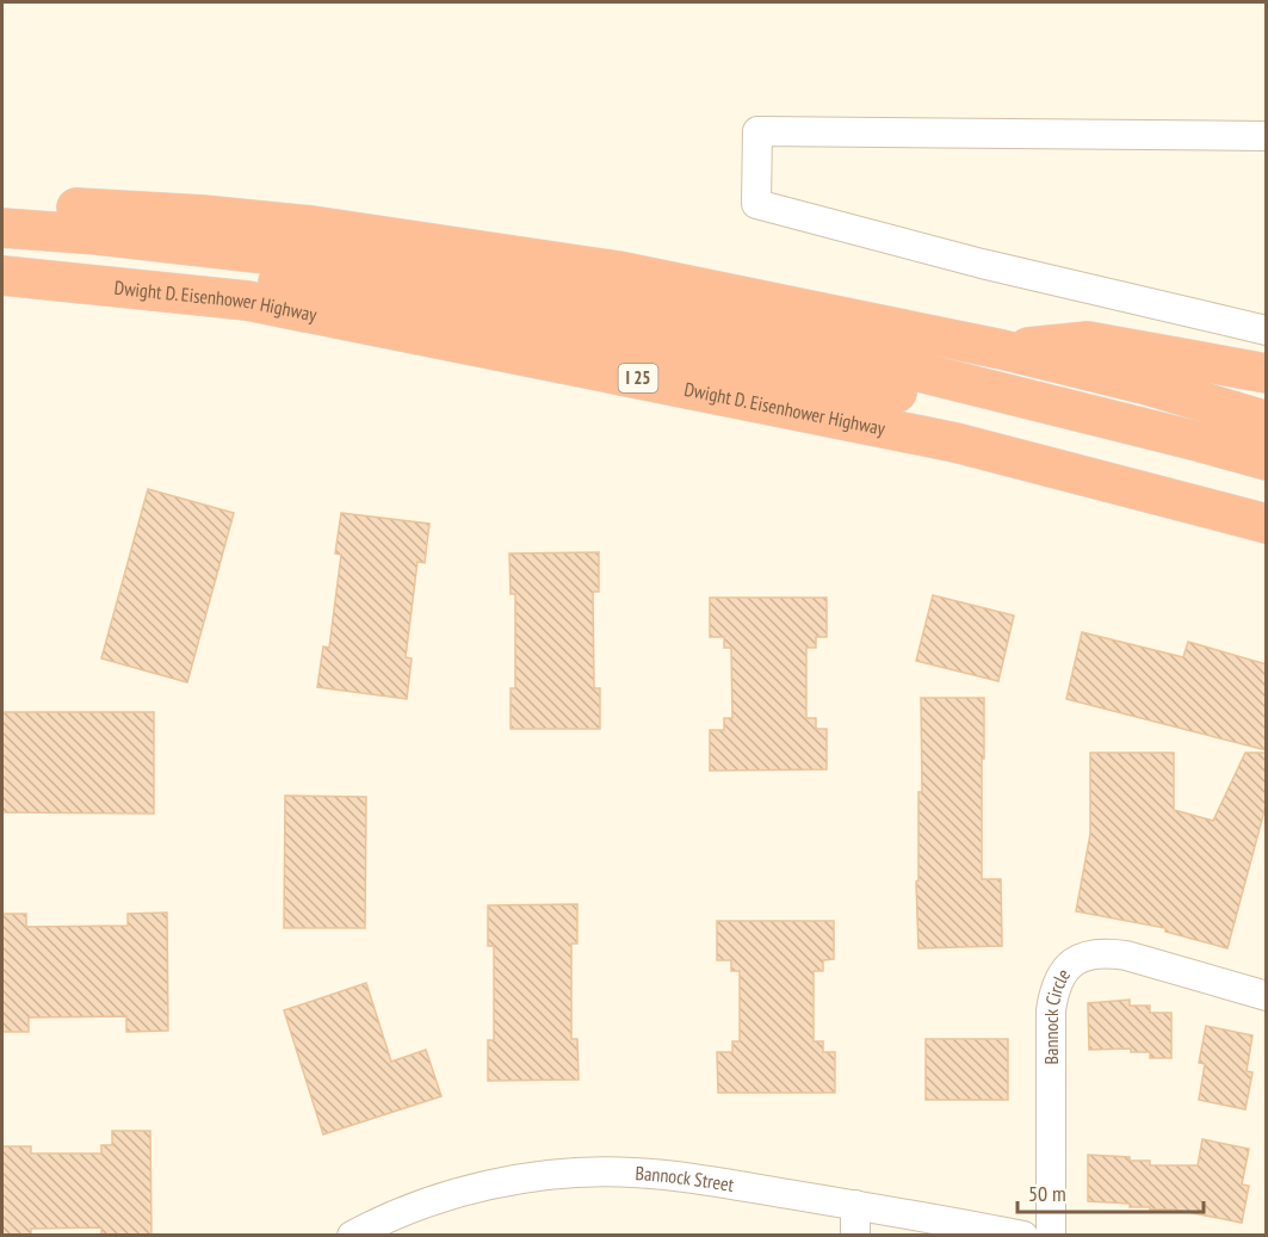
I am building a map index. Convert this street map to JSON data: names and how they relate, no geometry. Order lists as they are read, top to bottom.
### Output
{
  "streets": {
    "highway": ["Dwight D. Eisenhower Highway", "I 25"],
    "street": ["Bannock Circle", "Bannock Street"]
  },
  "scale_bar": "50 m"
}
